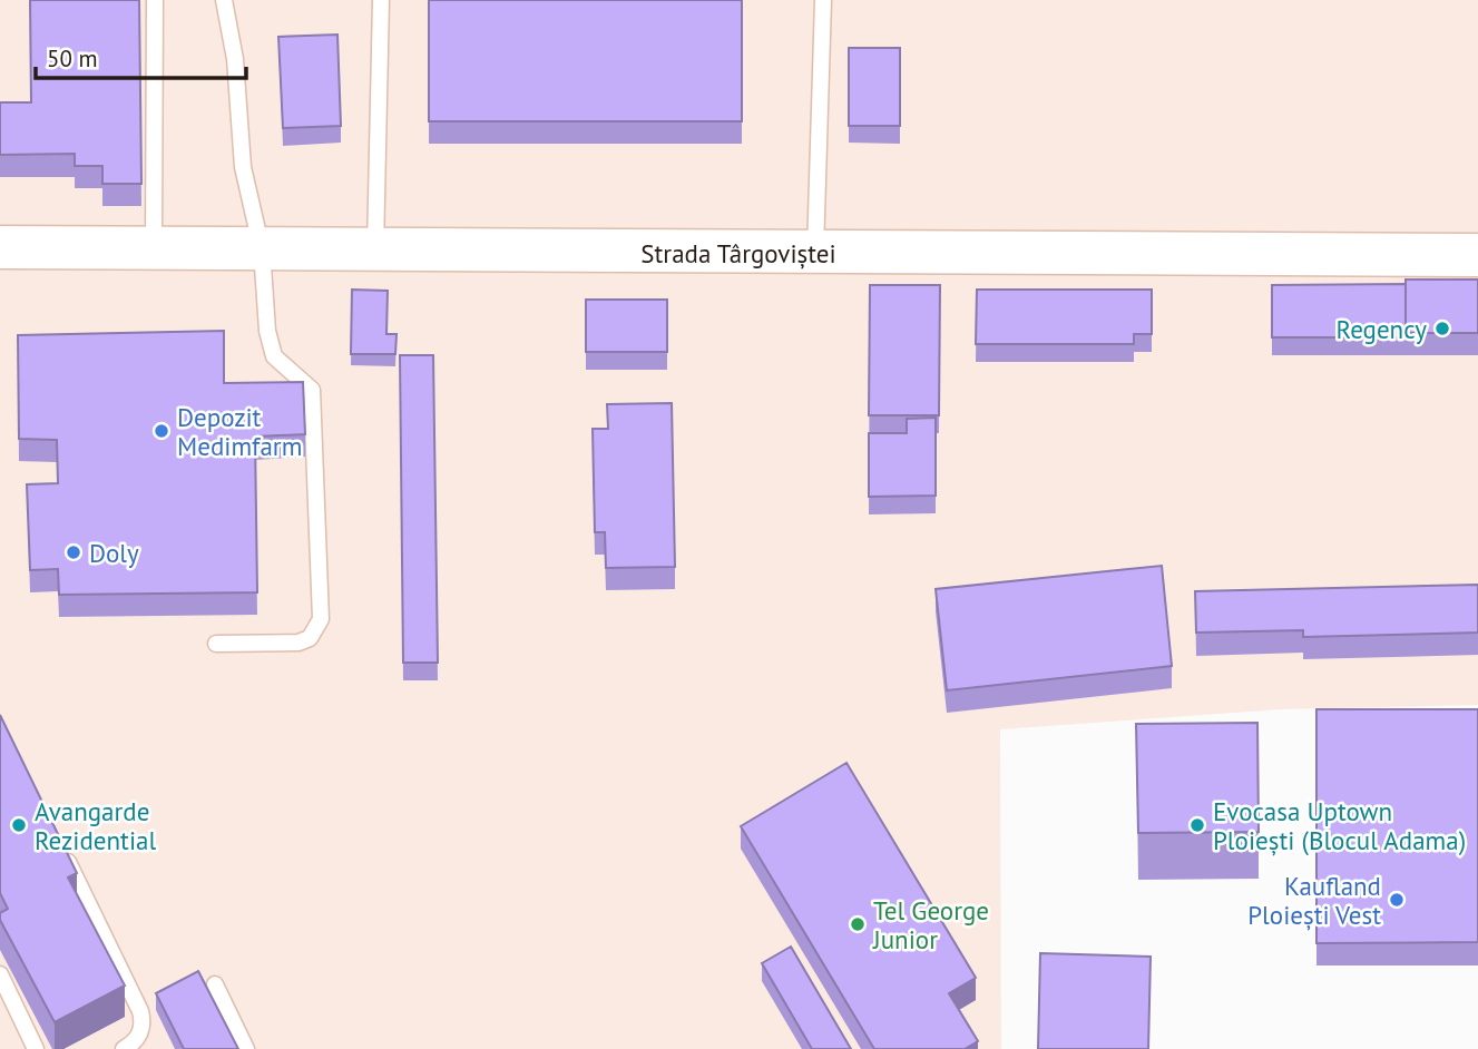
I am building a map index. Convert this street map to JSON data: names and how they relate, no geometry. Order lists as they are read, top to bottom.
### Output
{
  "streets": {
    "street": ["Strada Târgoviștei"]
  },
  "places": [
    "Regency",
    "Depozit Medimfarm",
    "Doly",
    "Avangarde Rezidential",
    "Evocasa Uptown Ploiești (Blocul Adama)",
    "Kaufland Ploiești Vest",
    "Tel George Junior"
  ],
  "scale_bar": "50 m"
}
